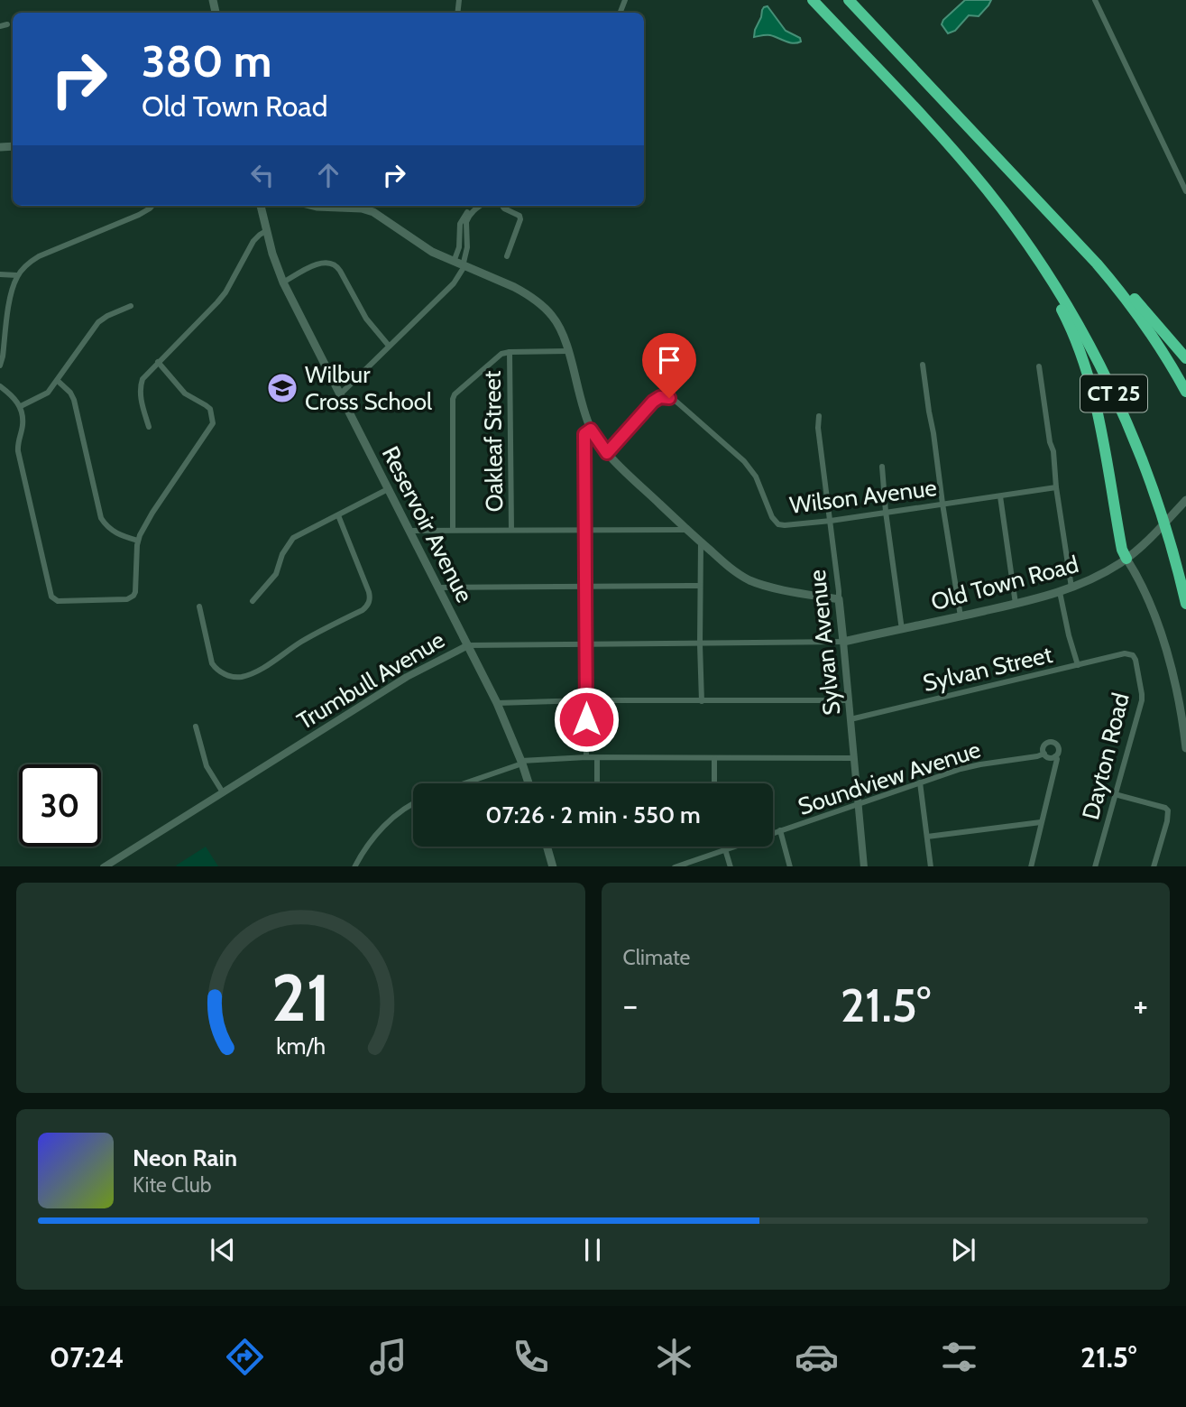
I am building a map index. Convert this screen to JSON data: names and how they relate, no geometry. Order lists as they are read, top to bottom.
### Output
{
  "streets": {
    "highway": ["CT 25"],
    "main road": ["Reservoir Avenue", "Old Town Road", "Sylvan Avenue"],
    "street": [
      "Oakleaf Street",
      "Wilson Avenue",
      "Sylvan Street",
      "Trumbull Avenue",
      "Dayton Road",
      "Soundview Avenue"
    ]
  },
  "crossings": [
    ["Wilson Avenue", "Sylvan Avenue"],
    ["Reservoir Avenue", "Trumbull Avenue"],
    ["Old Town Road", "Sylvan Avenue"],
    ["Old Town Road", "Trumbull Avenue"],
    ["Sylvan Avenue", "Sylvan Street"],
    ["Sylvan Avenue", "Trumbull Avenue"],
    ["Sylvan Avenue", "Soundview Avenue"],
    ["Sylvan Street", "Dayton Road"]
  ],
  "places": {
    "school or university": ["Wilbur Cross School"]
  },
  "page": {
    "turn": ["380 m", "Old Town Road"],
    "limit": "30",
    "trip": "07:26 · 2 min · 550 m",
    "tile": "Climate",
    "heat": ["−", "21.5°", "+"],
    "song": ["Neon Rain", "Kite Club"],
    "tabs": ["07:24", "21.5°"],
    "gauge": ["21", "km/h"]
  }
}
